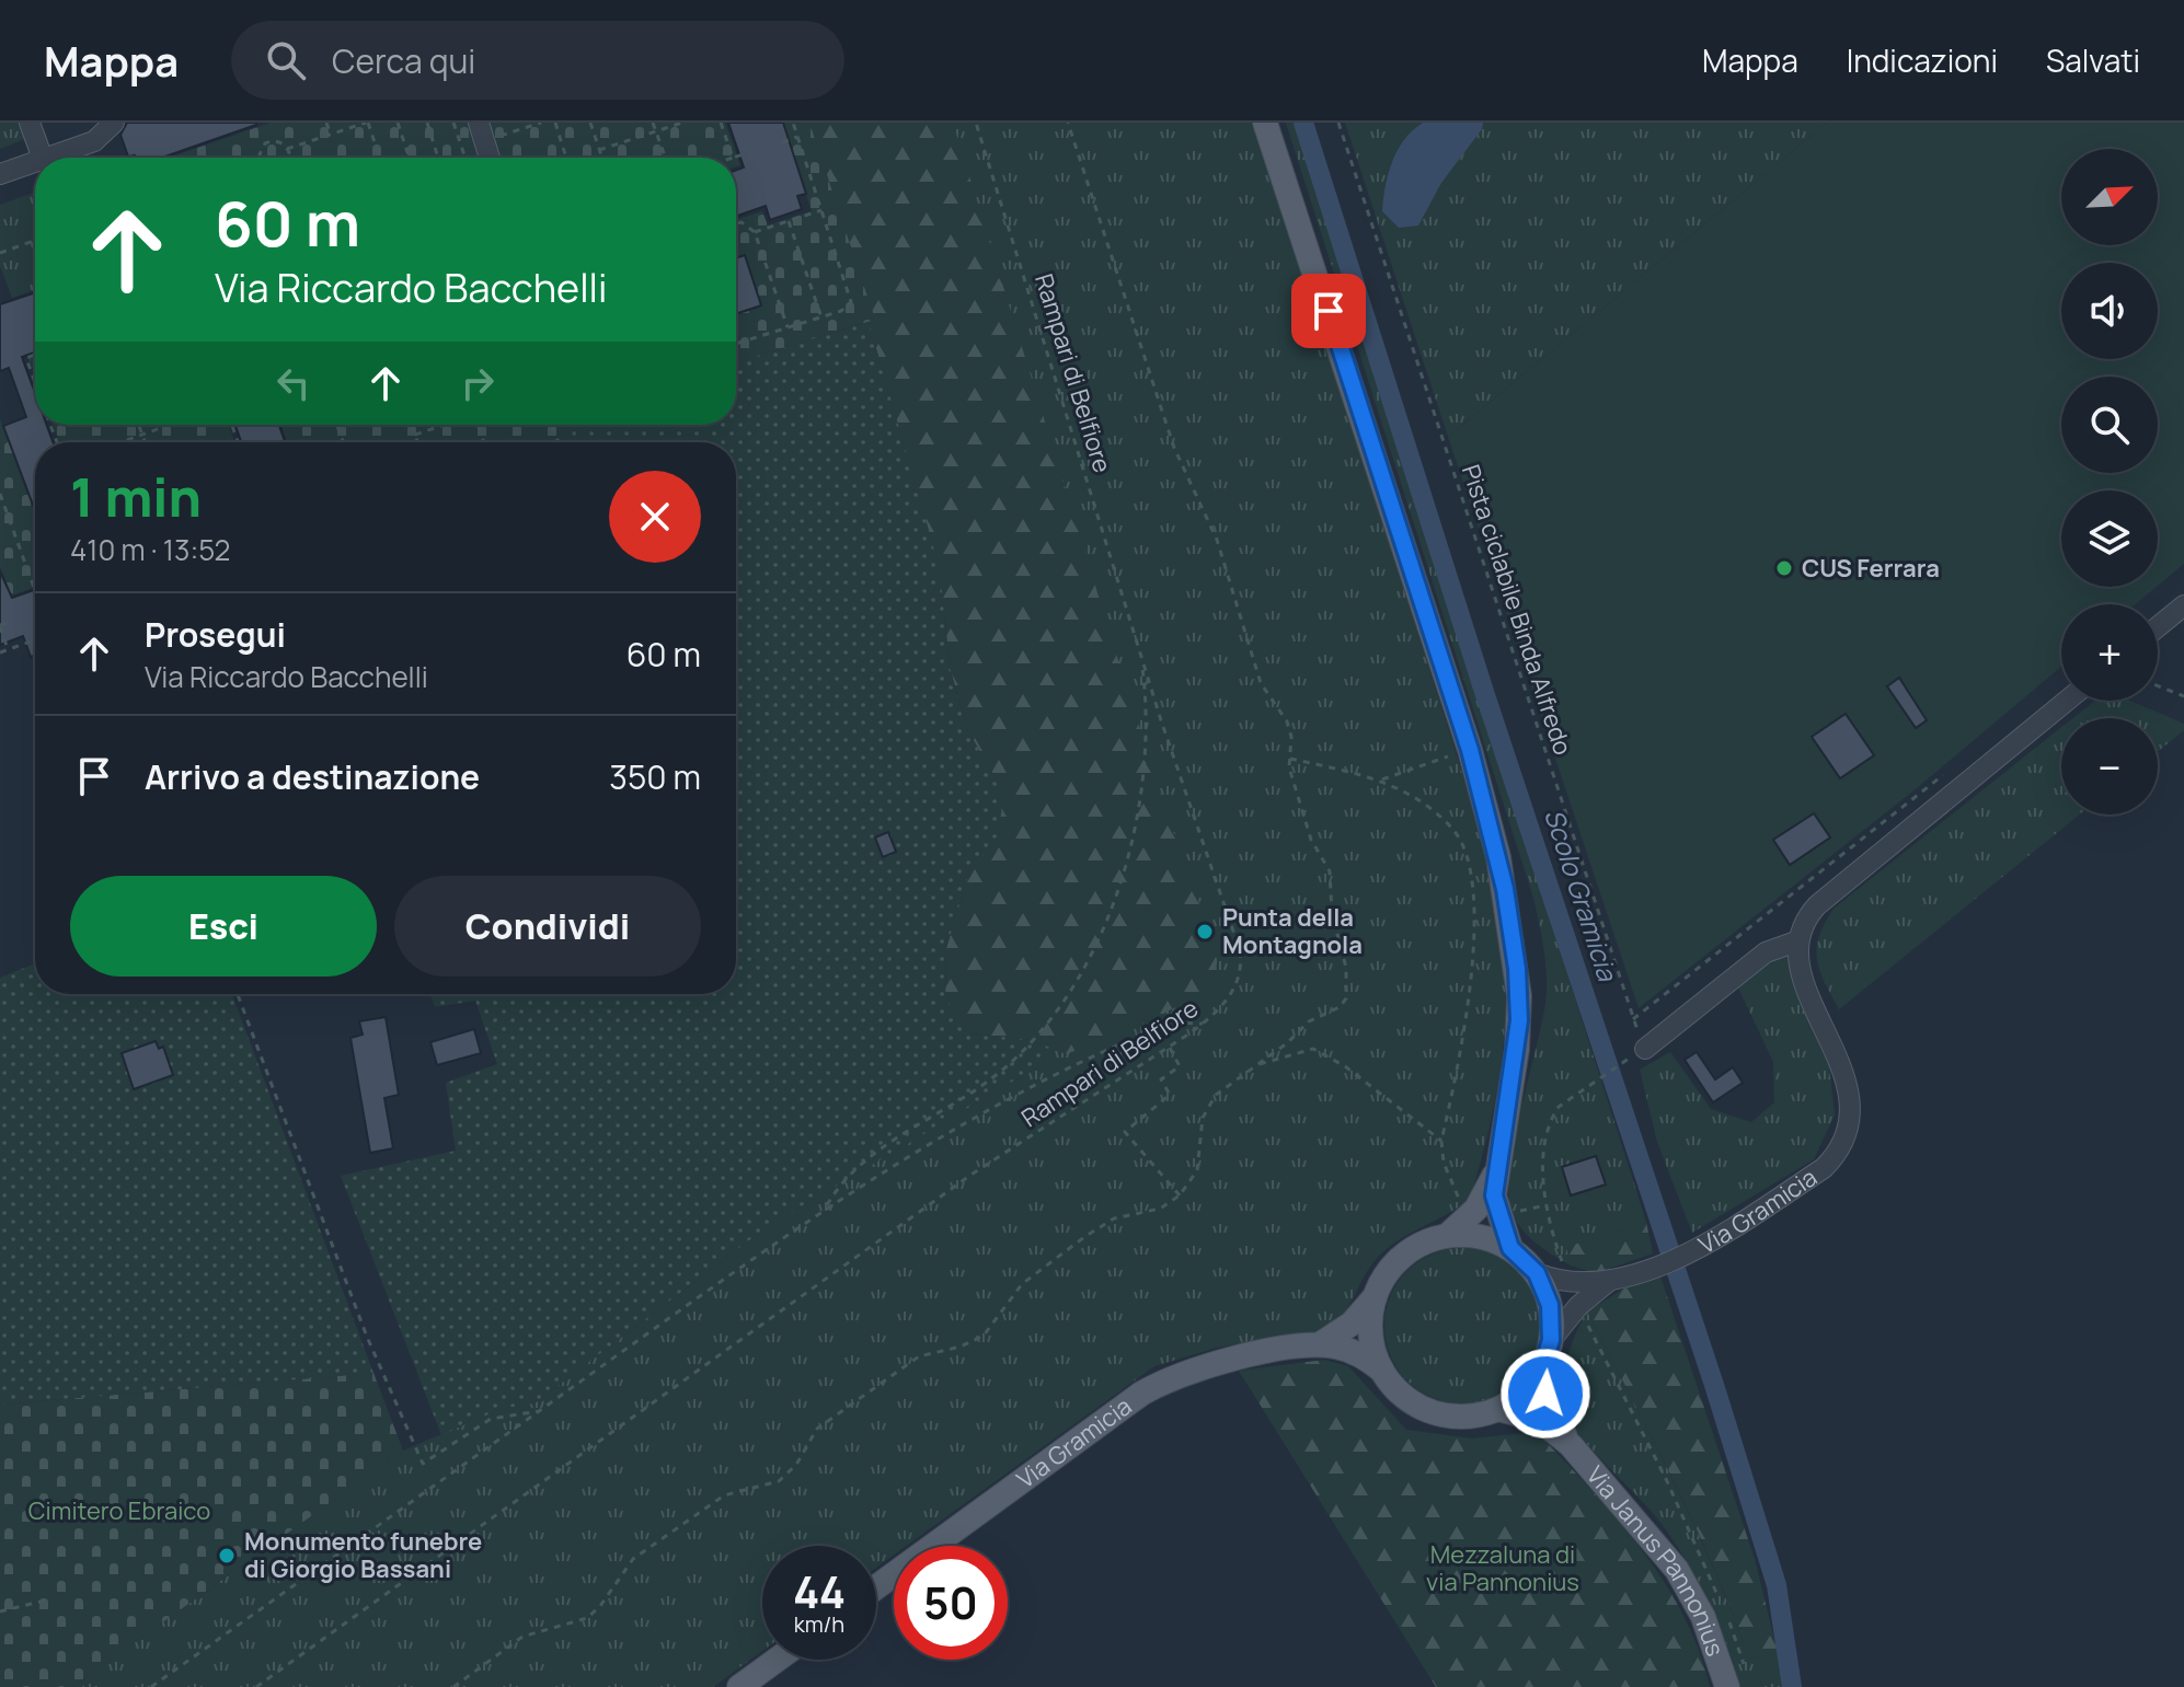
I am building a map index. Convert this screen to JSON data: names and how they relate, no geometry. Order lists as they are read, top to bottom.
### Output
{
  "streets": {
    "main road": ["Via Gramicia", "Via Janus Pannonius"],
    "path": ["Rampari di Belfiore", "Pista ciclabile Binda Alfredo"]
  },
  "crossings": [
    ["Via Gramicia", "Via Janus Pannonius"]
  ],
  "water": ["Scolo Gramicia"],
  "parks": ["Cimitero Ebraico", "Mezzaluna di via Pannonius"],
  "places": ["CUS Ferrara", "Punta della Montagnola", "Monumento funebre di Giorgio Bassani"],
  "north": "top right",
  "page": {
    "header": "Mappa",
    "search": "Cerca qui",
    "nav": ["Mappa", "Indicazioni", "Salvati"],
    "map_buttons": ["+", "−"],
    "turn": ["60 m", "Via Riccardo Bacchelli"],
    "heading": ["1 min", "410 m · 13:52"],
    "list": [
      {
        "name": "Prosegui",
        "note": "Via Riccardo Bacchelli",
        "value": "60 m"
      },
      {
        "name": "Arrivo a destinazione",
        "value": "350 m"
      }
    ],
    "buttons": ["Esci", "Condividi"],
    "speed": "44 km/h",
    "limit": "50"
  }
}
